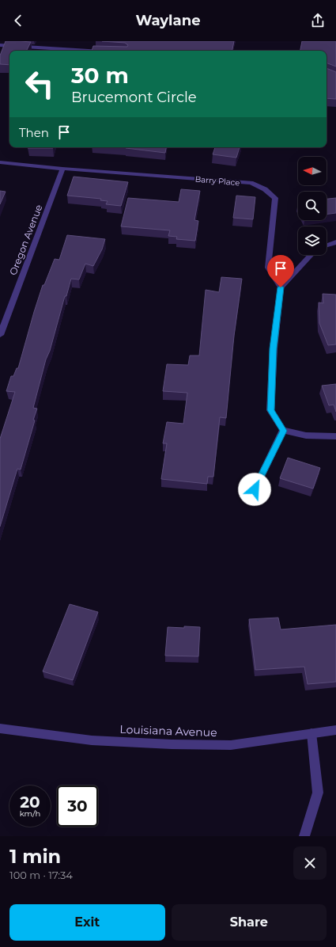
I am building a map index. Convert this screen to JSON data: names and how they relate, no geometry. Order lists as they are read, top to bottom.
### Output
{
  "streets": {
    "street": ["Barry Place", "Oregon Avenue", "Louisiana Avenue"]
  },
  "crossings": [
    ["Barry Place", "Oregon Avenue"]
  ],
  "north": "left",
  "page": {
    "header": "Waylane",
    "turn": ["30 m", "Brucemont Circle"],
    "then": "Then",
    "speed": "20 km/h",
    "limit": "30",
    "heading": ["1 min", "100 m · 17:34"],
    "buttons": ["Exit", "Share"]
  }
}
